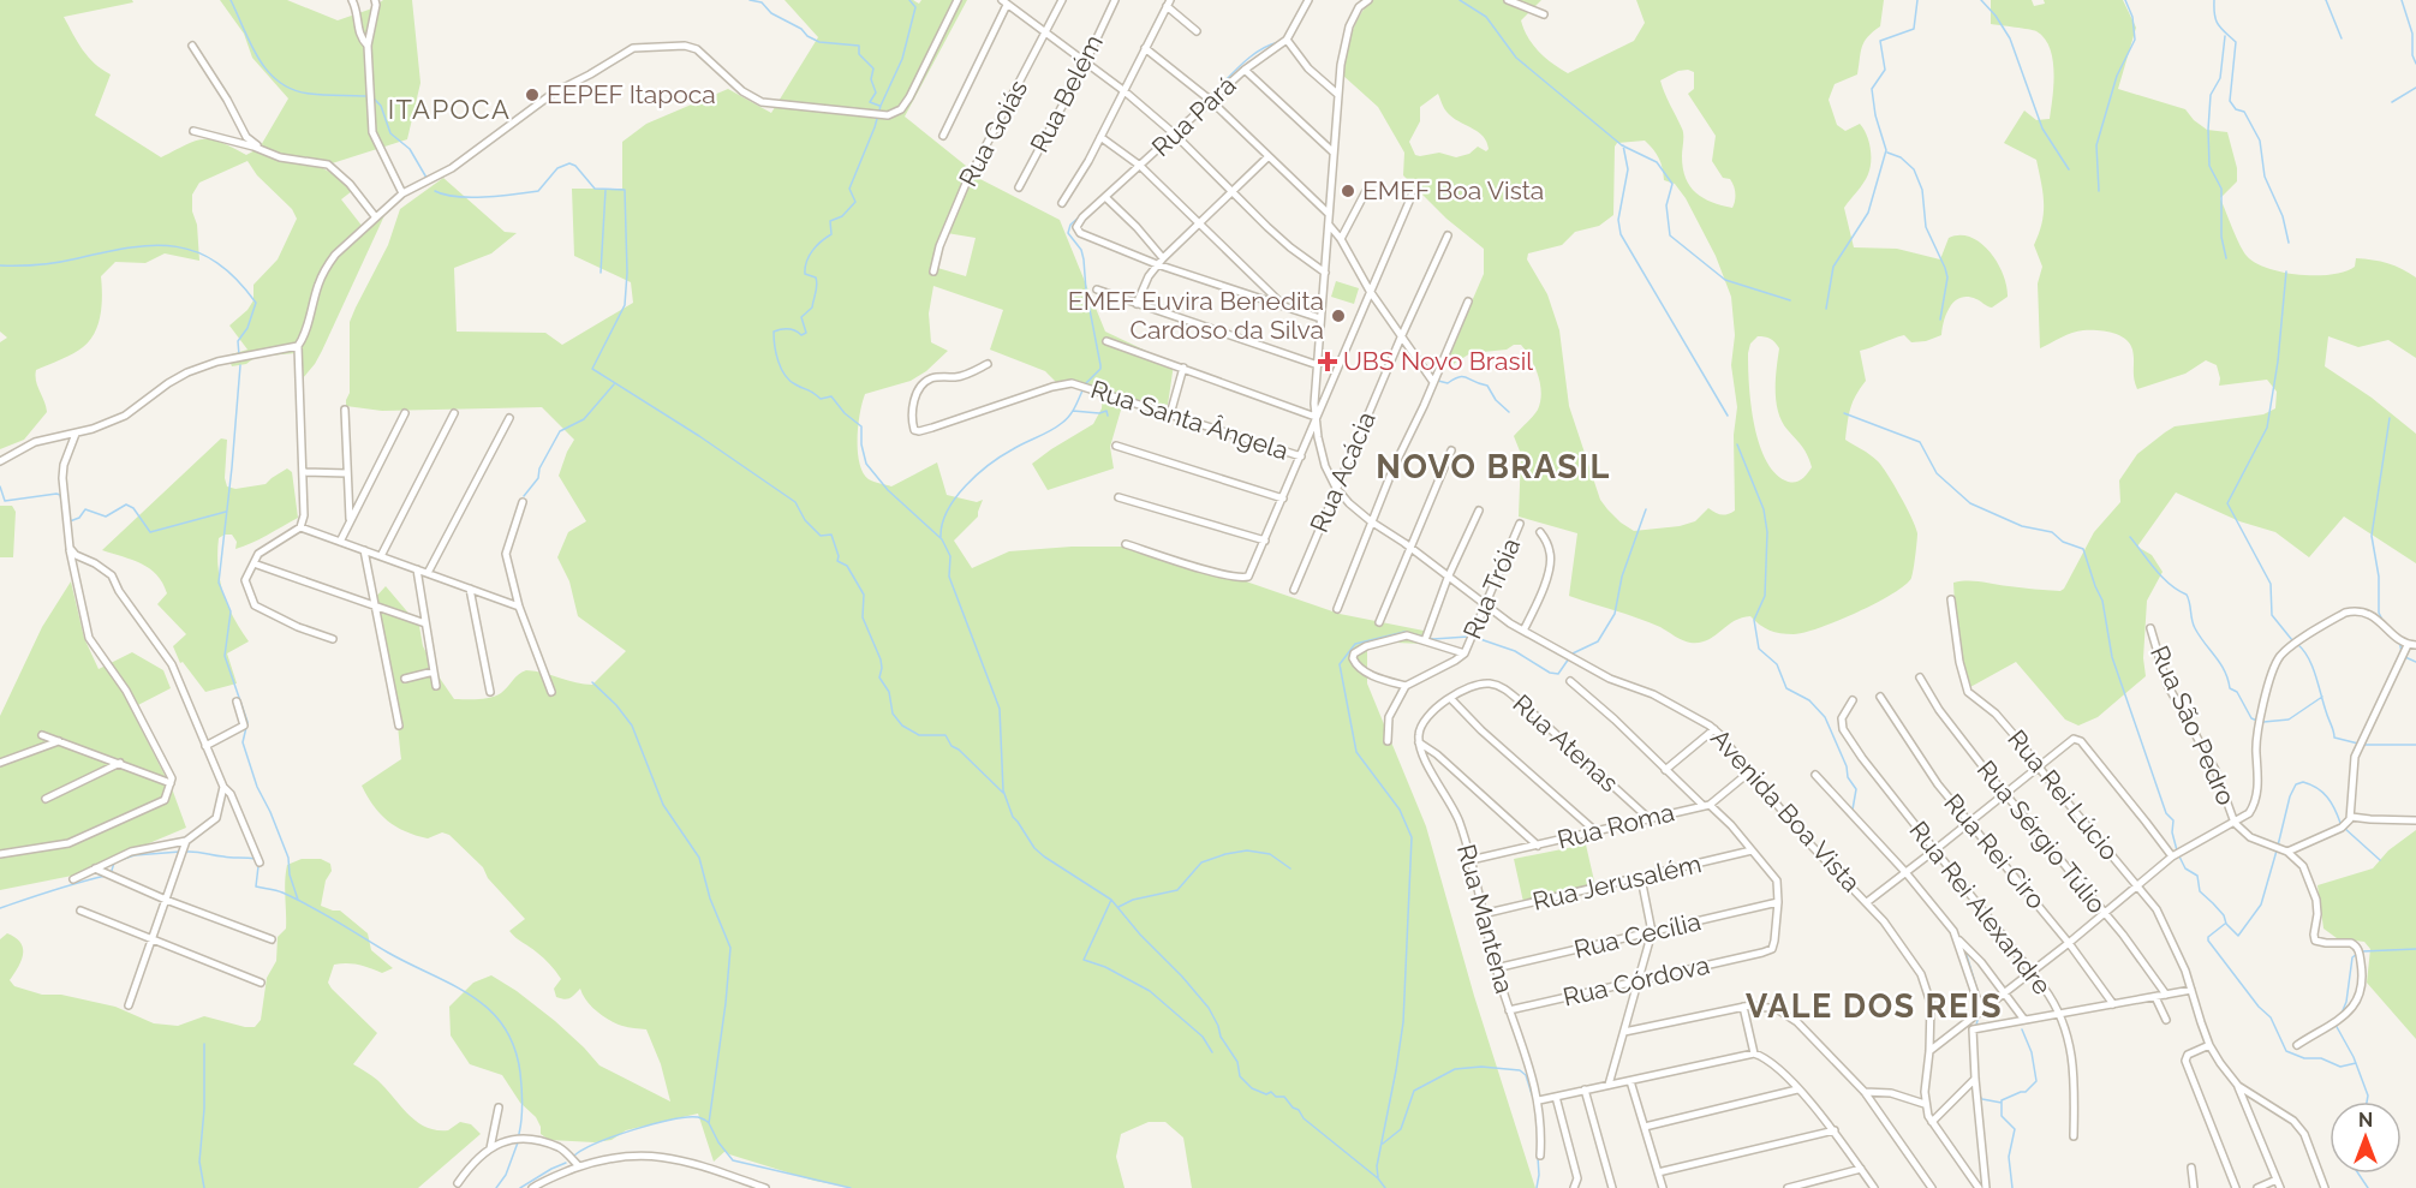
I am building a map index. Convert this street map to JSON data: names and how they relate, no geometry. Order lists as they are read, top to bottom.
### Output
{
  "streets": {
    "street": [
      "Rua Belém",
      "Rua Pará",
      "Rua Goiás",
      "Rua Santa Ângela",
      "Rua Acácia",
      "Rua Tróia",
      "Rua São Pedro",
      "Rua Atenas",
      "Rua Rei Lúcio",
      "Avenida Boa Vista",
      "Rua Roma",
      "Rua Sérgio Túlio",
      "Rua Rei Ciro",
      "Rua Jerusalém",
      "Rua Rei Alexandre",
      "Rua Mantena",
      "Rua Cecília",
      "Rua Córdova"
    ]
  },
  "crossings": [
    ["Rua Acácia", "Avenida Boa Vista"],
    ["Rua Tróia", "Avenida Boa Vista"],
    ["Rua Atenas", "Rua Roma"],
    ["Rua Atenas", "Rua Mantena"],
    ["Avenida Boa Vista", "Rua Roma"],
    ["Rua Roma", "Rua Mantena"],
    ["Rua Jerusalém", "Rua Mantena"],
    ["Rua Mantena", "Rua Cecília"],
    ["Rua Mantena", "Rua Córdova"],
    ["Rua Cecília", "Rua Córdova"]
  ],
  "districts": ["ITAPOCA", "NOVO BRASIL", "VALE DOS REIS"],
  "places": {
    "other": ["EEPEF Itapoca", "EMEF Boa Vista", "EMEF Euvira Benedita Cardoso da Silva"],
    "health": ["UBS Novo Brasil"]
  },
  "north": "top"
}
